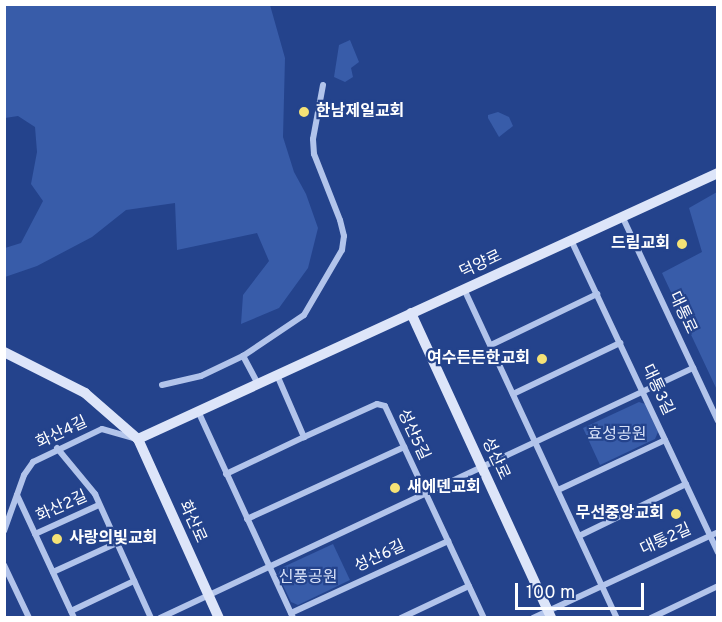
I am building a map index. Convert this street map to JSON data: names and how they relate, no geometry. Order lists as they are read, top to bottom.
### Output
{
  "streets": {
    "street": [
      "덕양로",
      "대통로",
      "대통3길",
      "화산4길",
      "성산5길",
      "성산로",
      "화산2길",
      "화산로",
      "대통2길",
      "성산6길"
    ]
  },
  "crossings": [
    ["덕양로", "대통로"],
    ["덕양로", "대통3길"],
    ["덕양로", "화산4길"],
    ["덕양로", "성산로"],
    ["덕양로", "화산로"],
    ["덕양로", "성산6길"],
    ["대통3길", "대통2길"],
    ["화산4길", "화산2길"],
    ["화산4길", "화산로"],
    ["성산5길", "성산6길"],
    ["성산로", "대통2길"]
  ],
  "parks": ["효성공원", "신풍공원"],
  "places": [
    "한남제일교회",
    "드림교회",
    "여수든든한교회",
    "새에덴교회",
    "무선중앙교회",
    "사랑의빛교회"
  ],
  "scale_bar": "100 m"
}
